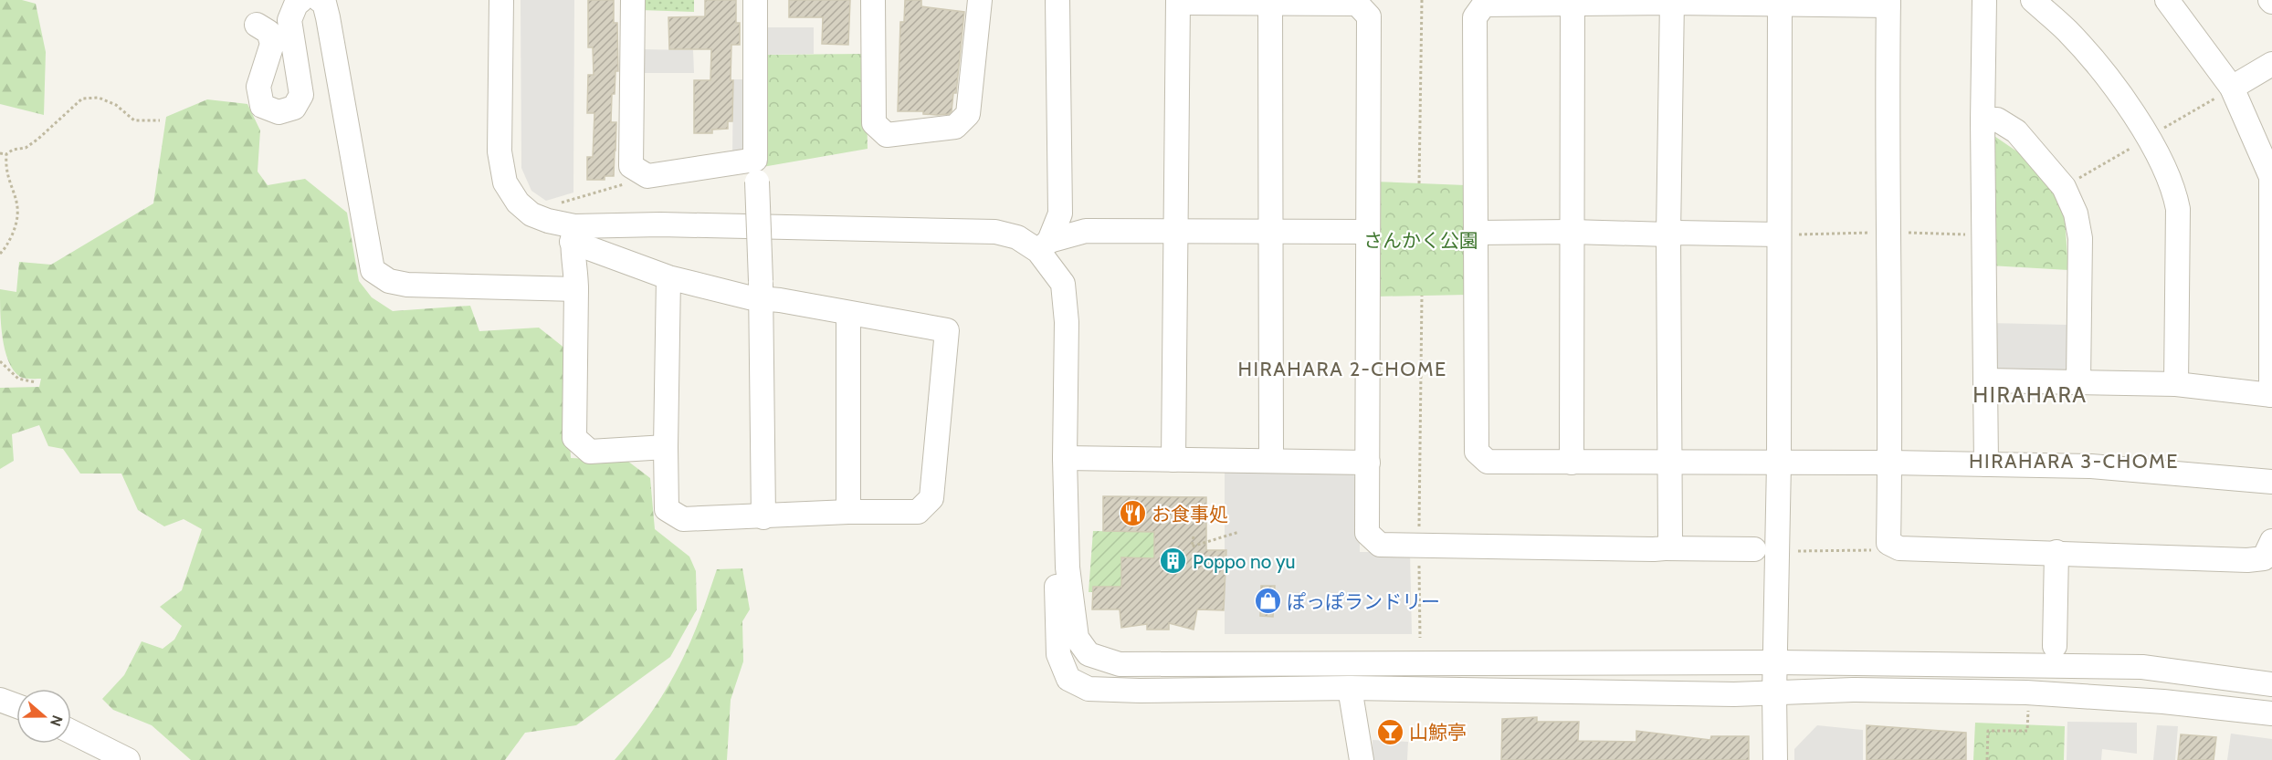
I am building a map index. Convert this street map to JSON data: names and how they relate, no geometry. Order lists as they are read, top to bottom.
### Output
{
  "districts": ["HIRAHARA 2-CHOME", "HIRAHARA", "HIRAHARA 3-CHOME"],
  "parks": ["さんかく公園"],
  "places": {
    "restaurant": ["お食事処"],
    "building": ["Poppo no yu"],
    "shop": ["ぽっぽランドリー"],
    "bar": ["山鯨亭"]
  },
  "north": "right"
}
